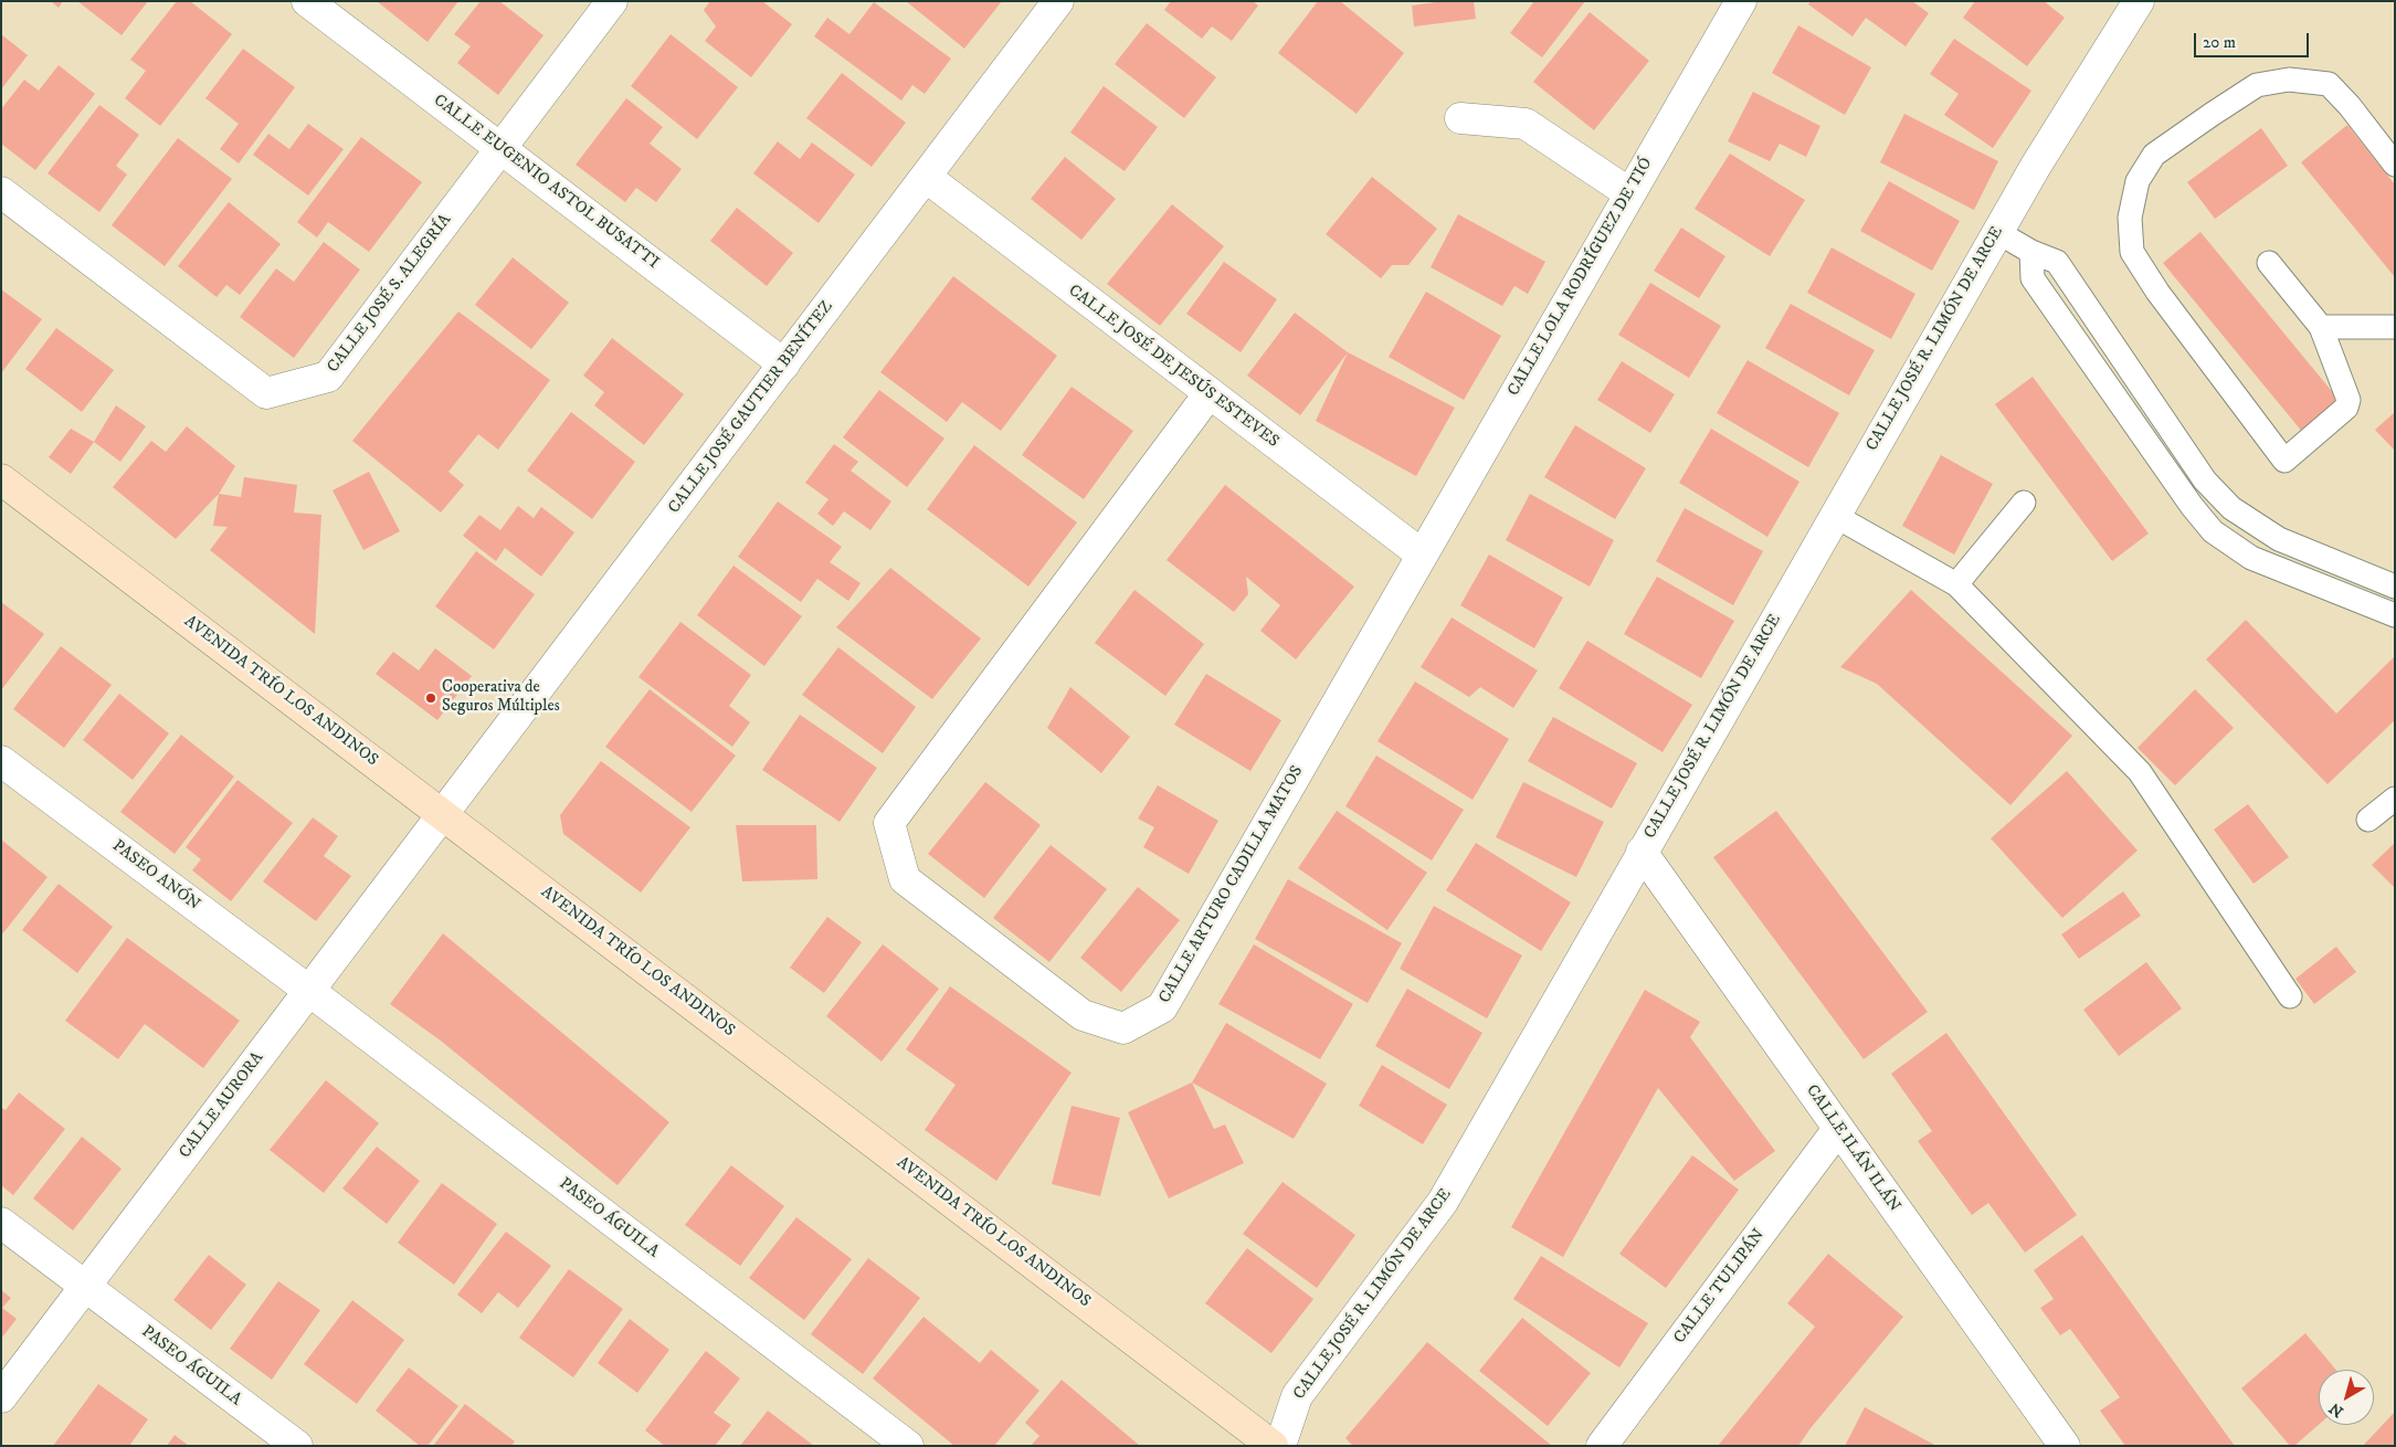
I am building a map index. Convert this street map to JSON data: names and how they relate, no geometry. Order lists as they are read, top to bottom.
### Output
{
  "streets": {
    "street": [
      "CALLE EUGENIO ASTOL BUSATTI",
      "CALLE LOLA RODRÍGUEZ DE TIÓ",
      "CALLE JOSÉ S. ALEGRÍA",
      "CALLE JOSÉ R. LIMÓN DE ARCE",
      "CALLE JOSÉ DE JESÚS ESTEVES",
      "CALLE JOSÉ GAUTIER BENÍTEZ",
      "AVENIDA TRÍO LOS ANDINOS",
      "PASEO ANÓN",
      "CALLE ARTURO CADILLA MATOS",
      "CALLE AURORA",
      "CALLE ILÁN ILÁN",
      "PASEO ÁGUILA",
      "CALLE TULIPÁN"
    ]
  },
  "crossings": [
    ["CALLE EUGENIO ASTOL BUSATTI", "CALLE JOSÉ S. ALEGRÍA"],
    ["CALLE EUGENIO ASTOL BUSATTI", "CALLE JOSÉ GAUTIER BENÍTEZ"],
    ["CALLE LOLA RODRÍGUEZ DE TIÓ", "CALLE JOSÉ DE JESÚS ESTEVES"],
    ["CALLE LOLA RODRÍGUEZ DE TIÓ", "CALLE ARTURO CADILLA MATOS"],
    ["CALLE JOSÉ R. LIMÓN DE ARCE", "CALLE ILÁN ILÁN"],
    ["CALLE JOSÉ DE JESÚS ESTEVES", "CALLE JOSÉ GAUTIER BENÍTEZ"],
    ["CALLE JOSÉ DE JESÚS ESTEVES", "CALLE ARTURO CADILLA MATOS"],
    ["CALLE JOSÉ GAUTIER BENÍTEZ", "AVENIDA TRÍO LOS ANDINOS"],
    ["CALLE JOSÉ GAUTIER BENÍTEZ", "CALLE AURORA"],
    ["AVENIDA TRÍO LOS ANDINOS", "CALLE AURORA"],
    ["PASEO ANÓN", "CALLE AURORA"],
    ["PASEO ANÓN", "PASEO ÁGUILA"],
    ["CALLE AURORA", "PASEO ÁGUILA"],
    ["CALLE ILÁN ILÁN", "CALLE TULIPÁN"]
  ],
  "places": ["Cooperativa de Seguros Múltiples"],
  "scale_bar": "20 m",
  "north": "bottom left"
}
